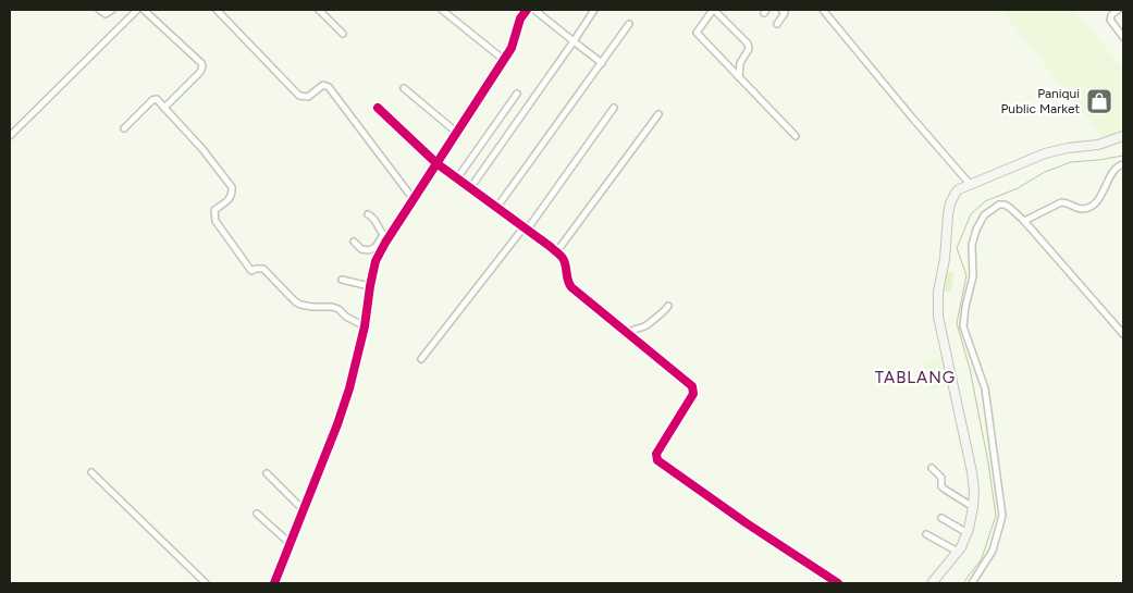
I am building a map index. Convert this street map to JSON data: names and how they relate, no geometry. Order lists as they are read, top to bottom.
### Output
{
  "districts": ["TABLANG"],
  "places": {
    "shop": ["Paniqui Public Market"]
  }
}
